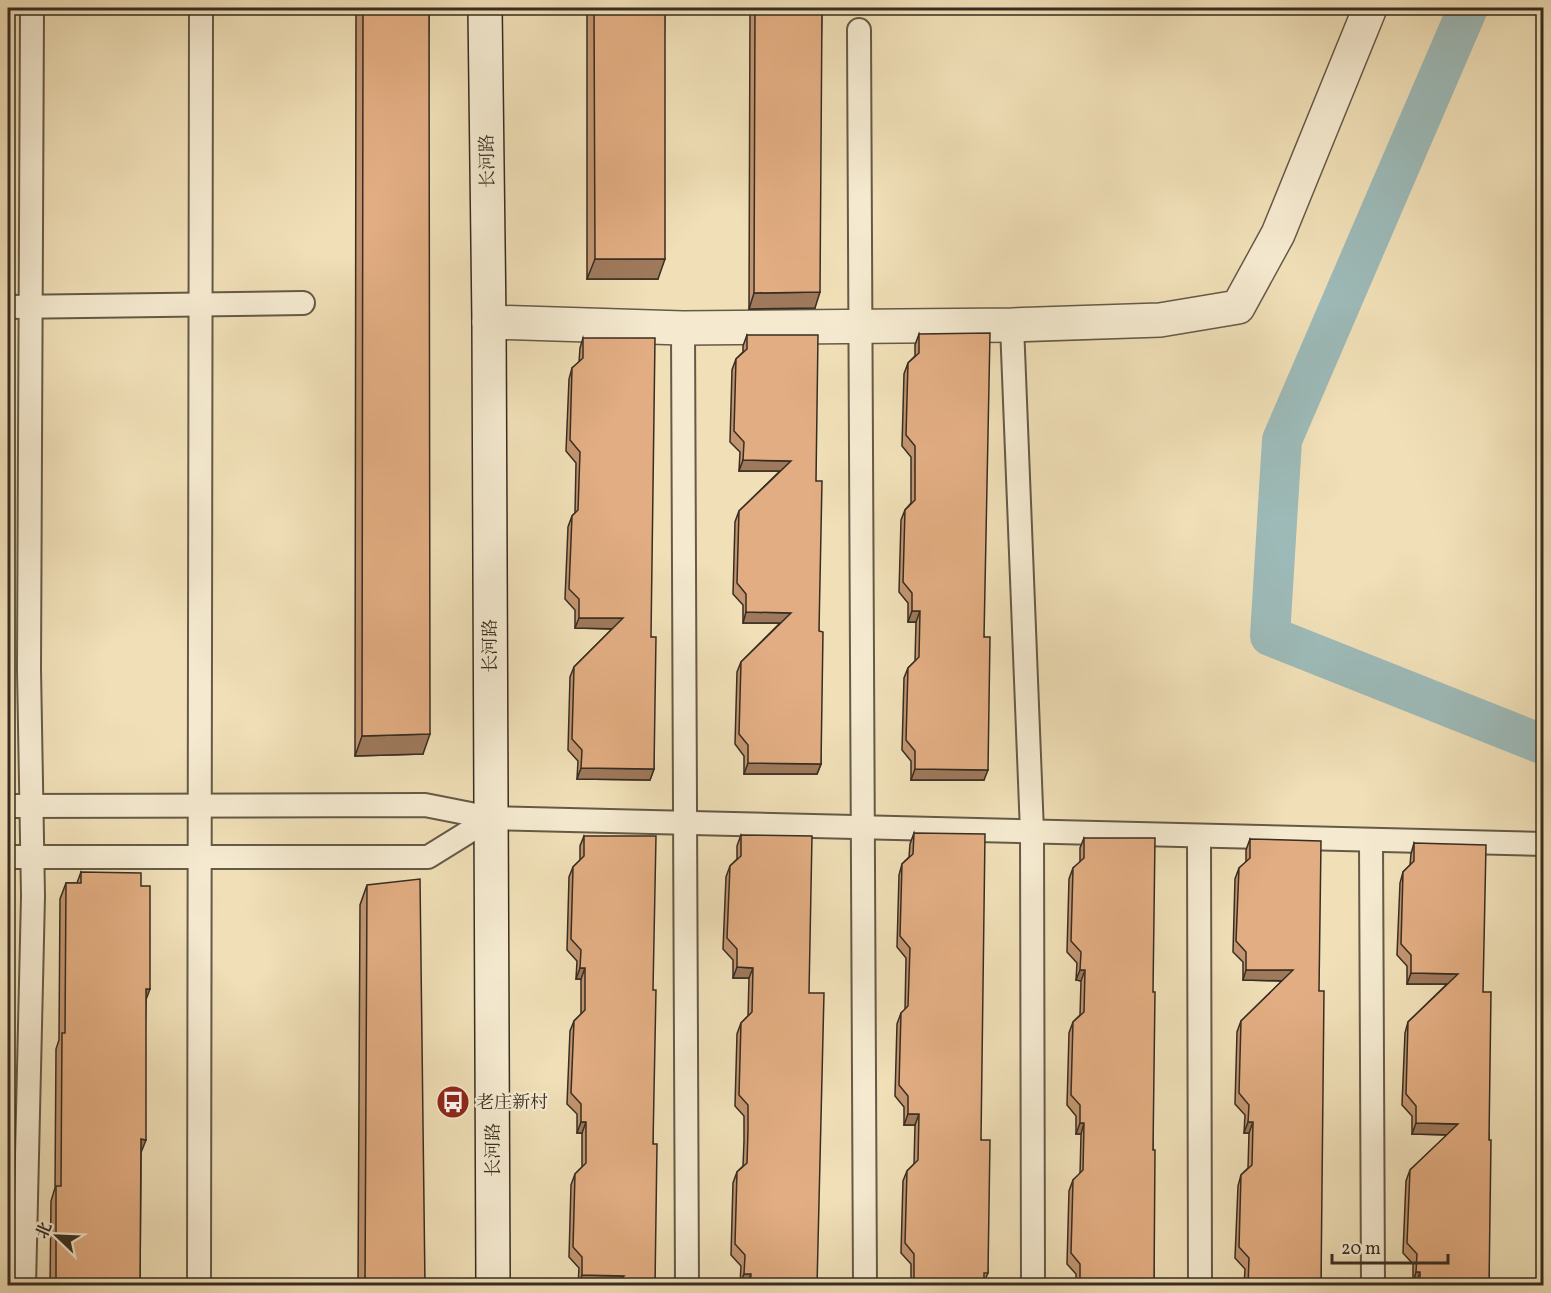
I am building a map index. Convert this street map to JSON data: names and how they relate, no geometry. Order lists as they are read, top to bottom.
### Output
{
  "streets": {
    "street": ["长河路"]
  },
  "places": {
    "bus stop": ["老庄新村"]
  },
  "scale_bar": "20 m",
  "north": "top left"
}
